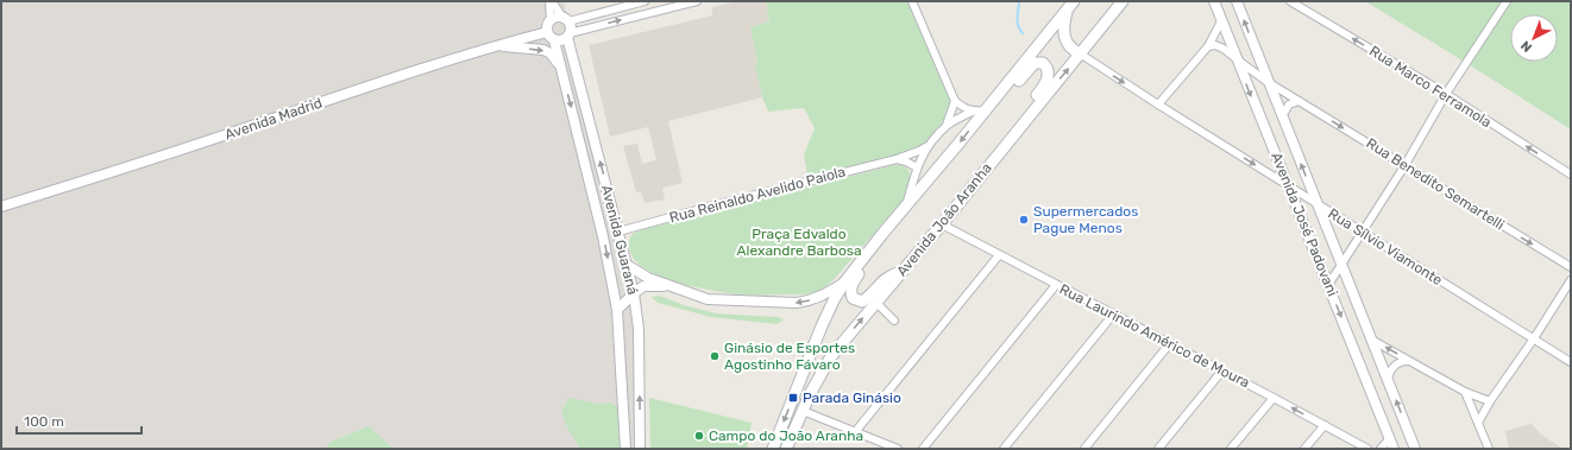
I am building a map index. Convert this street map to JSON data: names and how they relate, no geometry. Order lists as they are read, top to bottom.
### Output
{
  "streets": {
    "main road": ["Avenida João Aranha"],
    "street": [
      "Rua Marco Ferramola",
      "Avenida Madrid",
      "Rua Benedito Semartelli",
      "Rua Reinaldo Avelido Paiola",
      "Avenida José Padovani",
      "Avenida Guaraná",
      "Rua Sílvio Viamonte",
      "Rua Laurindo Américo de Moura"
    ]
  },
  "crossings": [
    ["Avenida Madrid", "Avenida Guaraná"],
    ["Rua Benedito Semartelli", "Avenida José Padovani"],
    ["Rua Reinaldo Avelido Paiola", "Avenida Guaraná"],
    ["Avenida João Aranha", "Rua Sílvio Viamonte"],
    ["Avenida João Aranha", "Rua Laurindo Américo de Moura"],
    ["Avenida José Padovani", "Rua Sílvio Viamonte"]
  ],
  "one_way": ["Rua Marco Ferramola", "Rua Benedito Semartelli", "Rua Sílvio Viamonte"],
  "parks": ["Praça Edvaldo Alexandre Barbosa"],
  "places": {
    "other": ["Supermercados Pague Menos", "Ginásio de Esportes Agostinho Fávaro", "Campo do João Aranha"],
    "transit": ["Parada Ginásio"]
  },
  "scale_bar": "100 m",
  "north": "bottom left"
}
